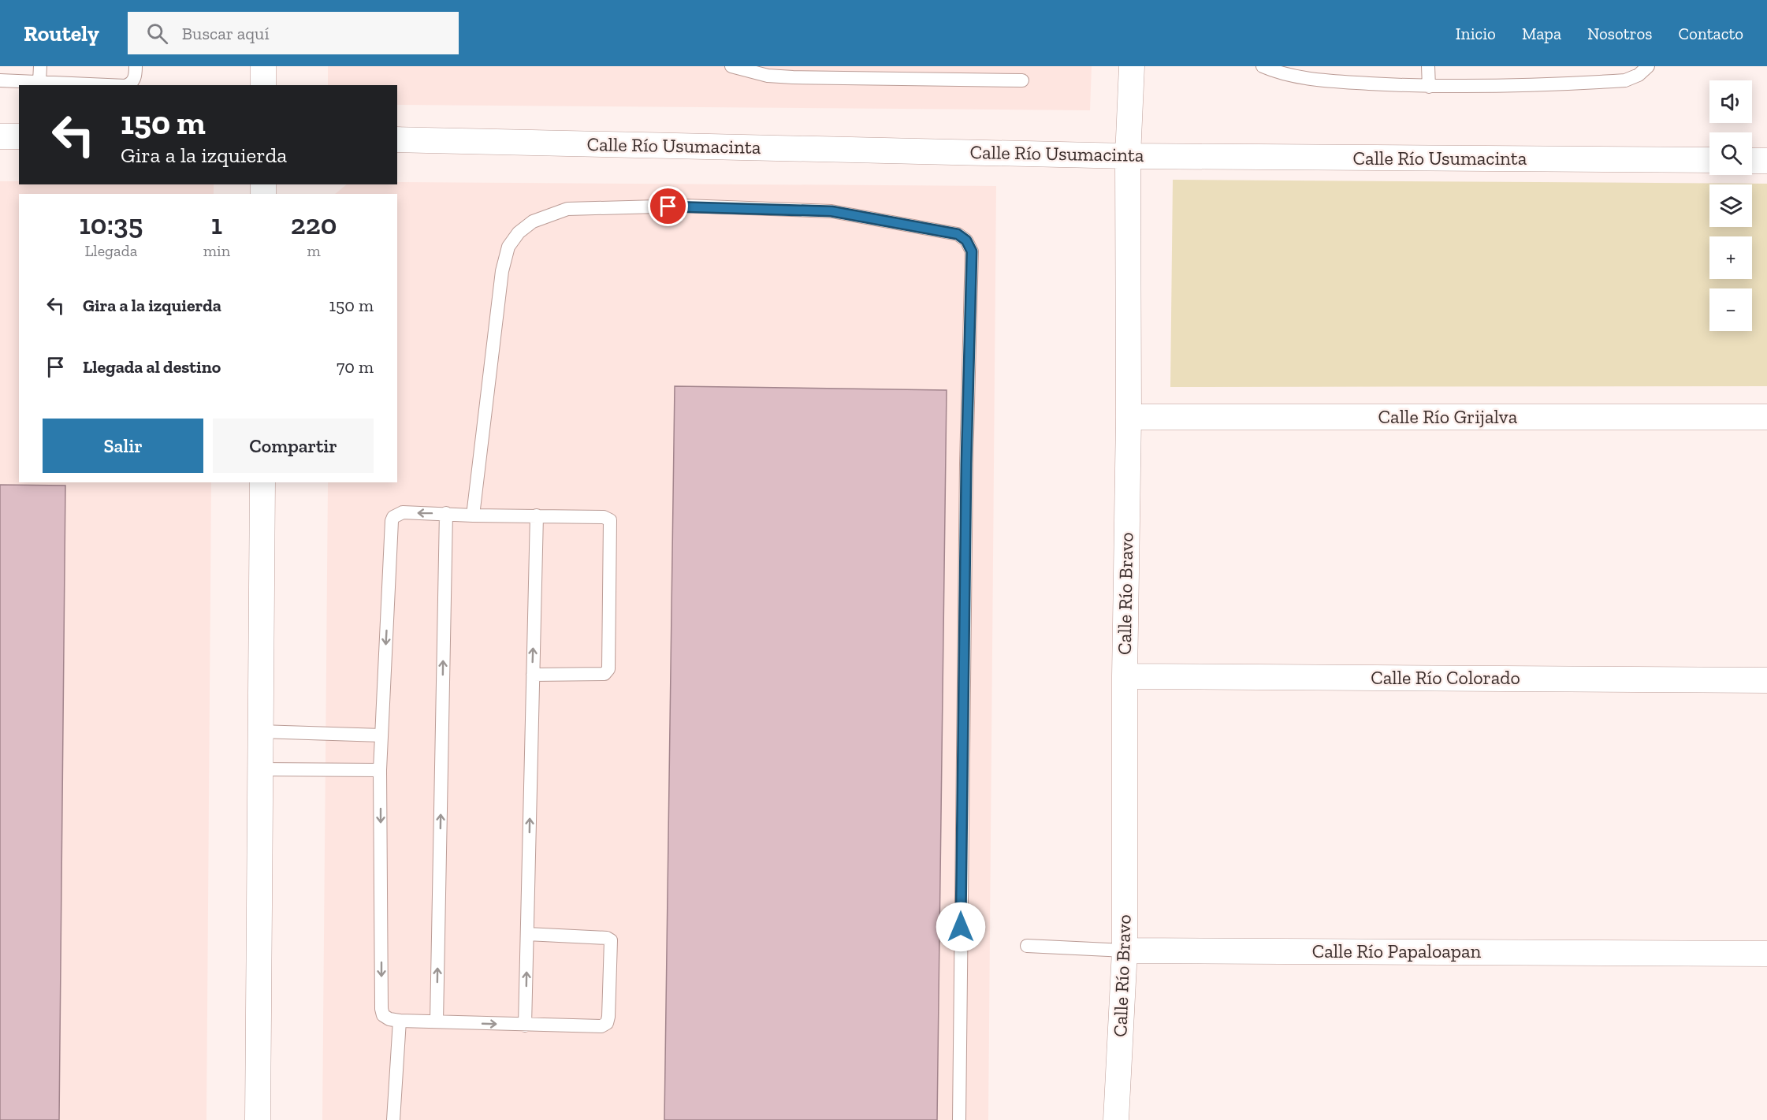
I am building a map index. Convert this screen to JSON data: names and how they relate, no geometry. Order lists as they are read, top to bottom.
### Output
{
  "streets": {
    "street": [
      "Calle Río Usumacinta",
      "Calle Río Grijalva",
      "Calle Río Bravo",
      "Calle Río Colorado",
      "Calle Río Papaloapan"
    ]
  },
  "crossings": [
    ["Calle Río Usumacinta", "Calle Río Bravo"],
    ["Calle Río Grijalva", "Calle Río Bravo"],
    ["Calle Río Bravo", "Calle Río Colorado"],
    ["Calle Río Bravo", "Calle Río Papaloapan"]
  ],
  "page": {
    "header": "Routely",
    "search": "Buscar aquí",
    "nav": [
      "Inicio",
      "Mapa",
      "Nosotros",
      "Contacto"
    ],
    "map_buttons": ["+", "−"],
    "turn": ["150 m", "Gira a la izquierda"],
    "eta": [
      "10:35",
      "Llegada",
      "1",
      "min",
      "220",
      "m"
    ],
    "list": [
      {
        "name": "Gira a la izquierda",
        "value": "150 m"
      },
      {
        "name": "Llegada al destino",
        "value": "70 m"
      }
    ],
    "buttons": ["Salir", "Compartir"]
  }
}
